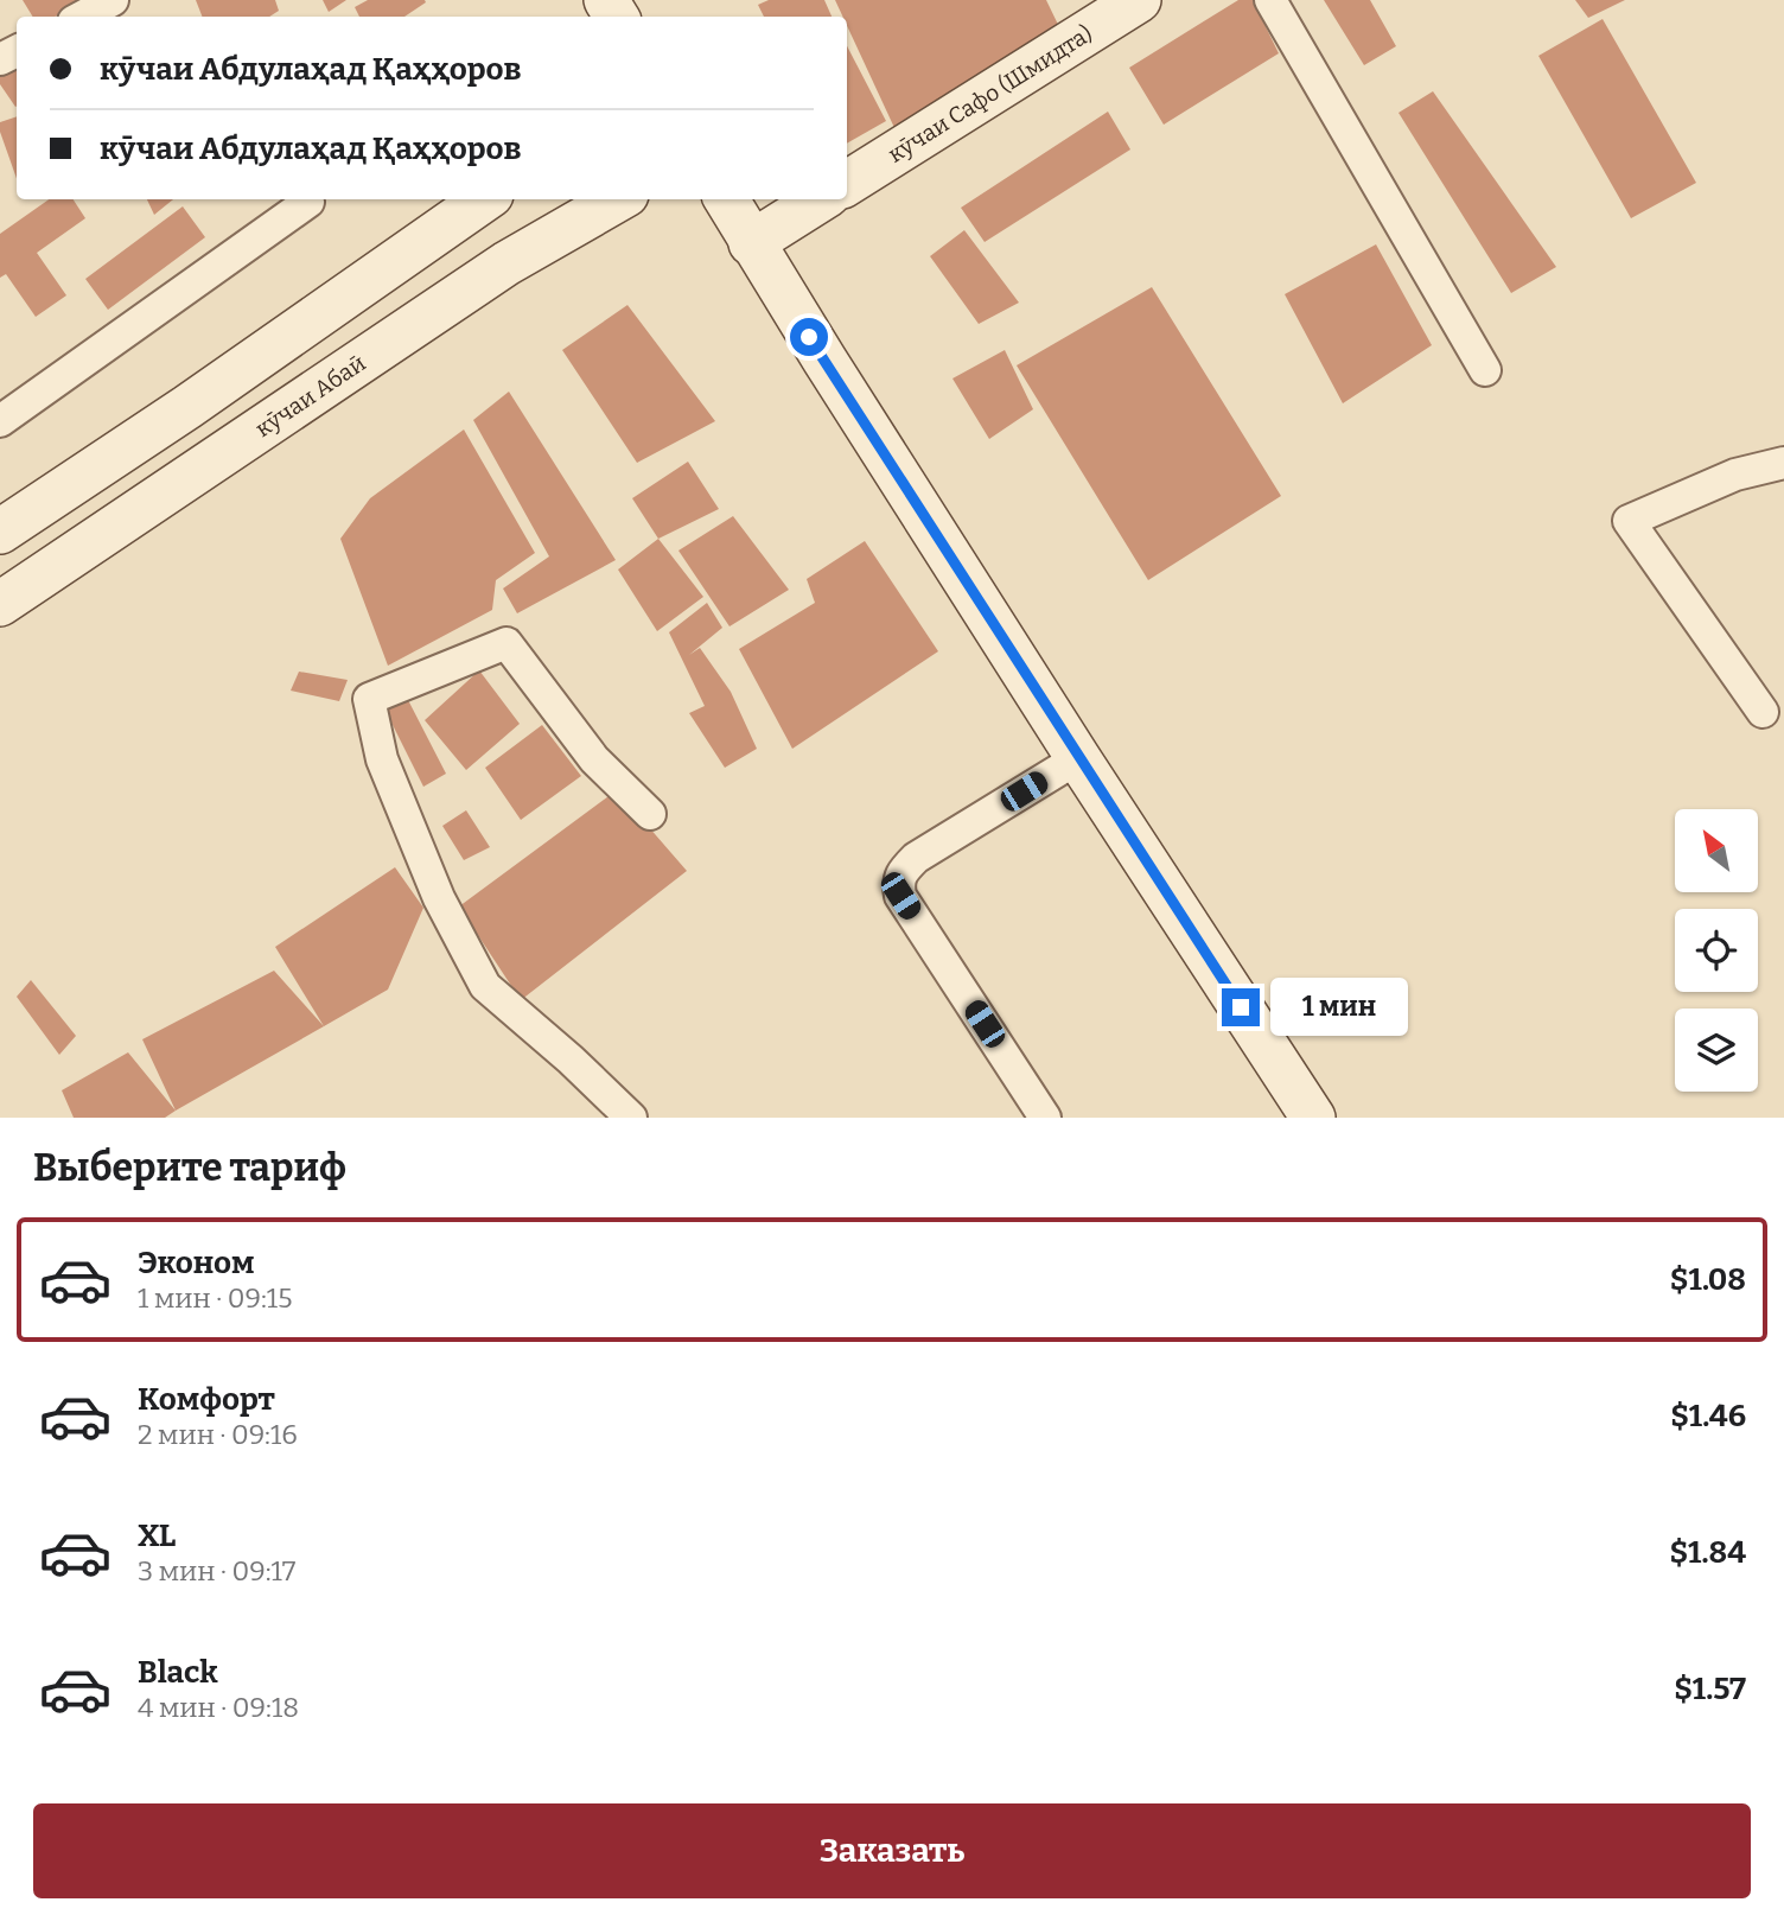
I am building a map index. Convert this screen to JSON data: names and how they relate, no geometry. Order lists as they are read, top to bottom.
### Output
{
  "streets": {
    "main road": ["кӯчаи Сафо (Шмидта)", "кӯчаи Абаӣ"]
  },
  "north": "top left",
  "page": {
    "banner": ["кӯчаи Абдулаҳад Қаҳҳоров", "кӯчаи Абдулаҳад Қаҳҳоров"],
    "bubble": "1 мин",
    "heading": "Выберите тариф",
    "list": [
      {
        "name": "Эконом",
        "note": "1 мин · 09:15",
        "value": "$1.08"
      },
      {
        "name": "Комфорт",
        "note": "2 мин · 09:16",
        "value": "$1.46"
      },
      {
        "name": "XL",
        "note": "3 мин · 09:17",
        "value": "$1.84"
      },
      {
        "name": "Black",
        "note": "4 мин · 09:18",
        "value": "$1.57"
      }
    ],
    "buttons": "Заказать"
  }
}
